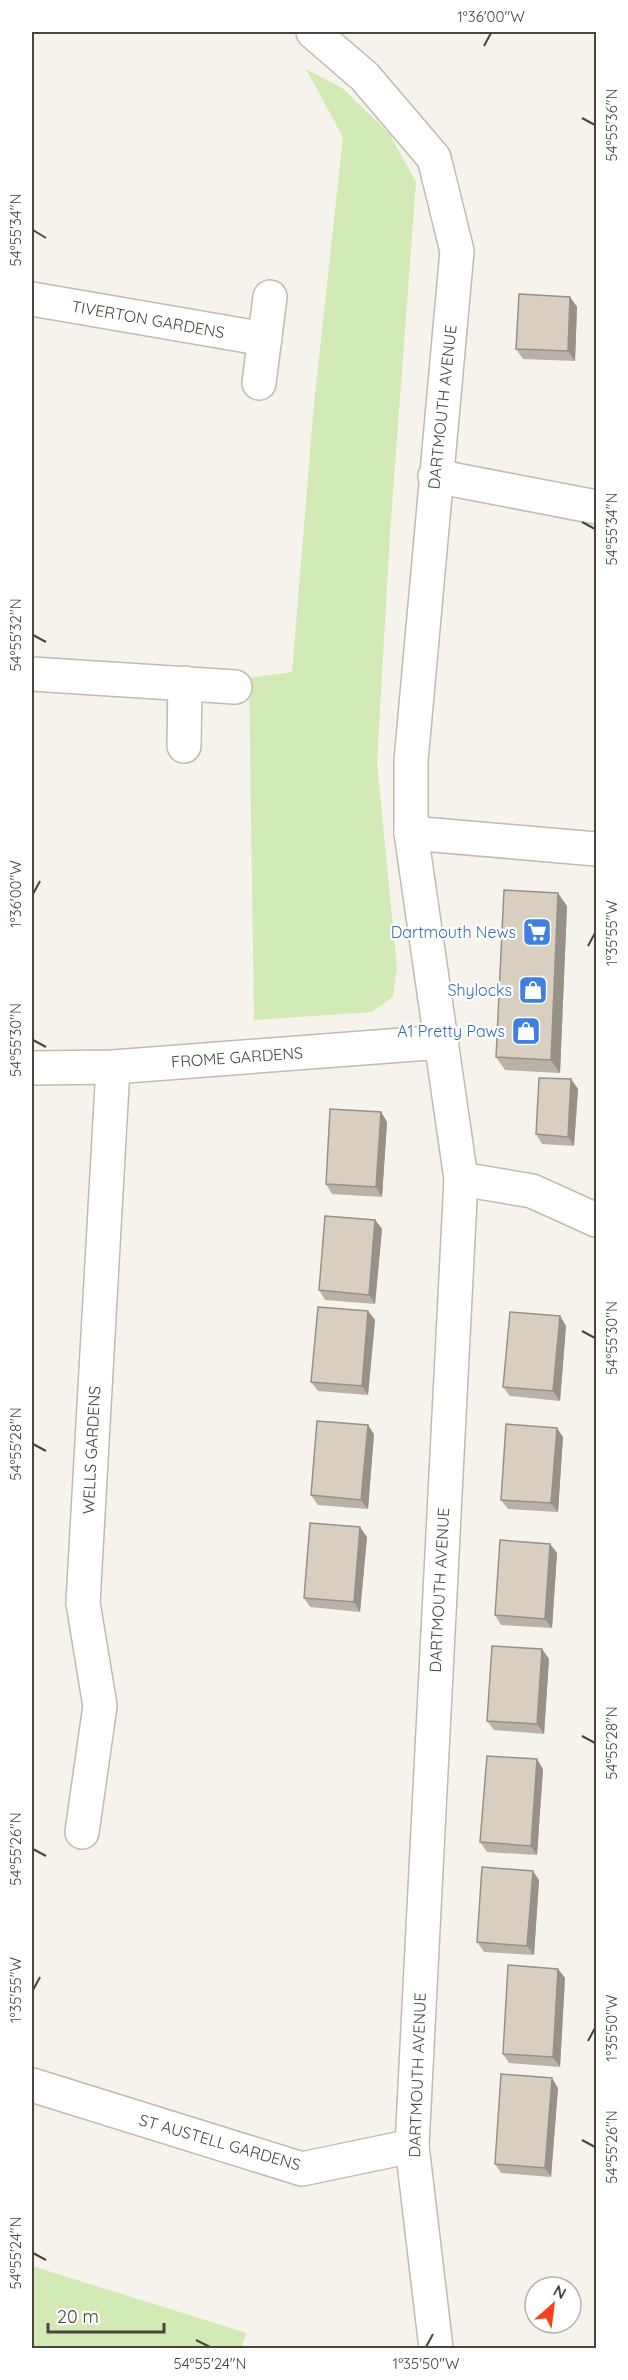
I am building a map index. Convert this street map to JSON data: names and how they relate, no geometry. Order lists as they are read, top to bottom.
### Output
{
  "streets": {
    "street": [
      "TIVERTON GARDENS",
      "DARTMOUTH AVENUE",
      "FROME GARDENS",
      "WELLS GARDENS",
      "ST AUSTELL GARDENS"
    ]
  },
  "crossings": [
    ["DARTMOUTH AVENUE", "FROME GARDENS"],
    ["DARTMOUTH AVENUE", "ST AUSTELL GARDENS"],
    ["FROME GARDENS", "WELLS GARDENS"]
  ],
  "places": {
    "supermarket": ["Dartmouth News"],
    "shop": ["Shylocks", "A1 Pretty Paws"]
  },
  "scale_bar": "20 m",
  "north": "top right",
  "coordinates": [
    "1°36'00\"W",
    "54°55'36\"N",
    "54°55'34\"N",
    "54°55'32\"N",
    "1°35'55\"W",
    "54°55'30\"N",
    "54°55'28\"N",
    "54°55'26\"N",
    "1°35'50\"W",
    "54°55'24\"N"
  ]
}
